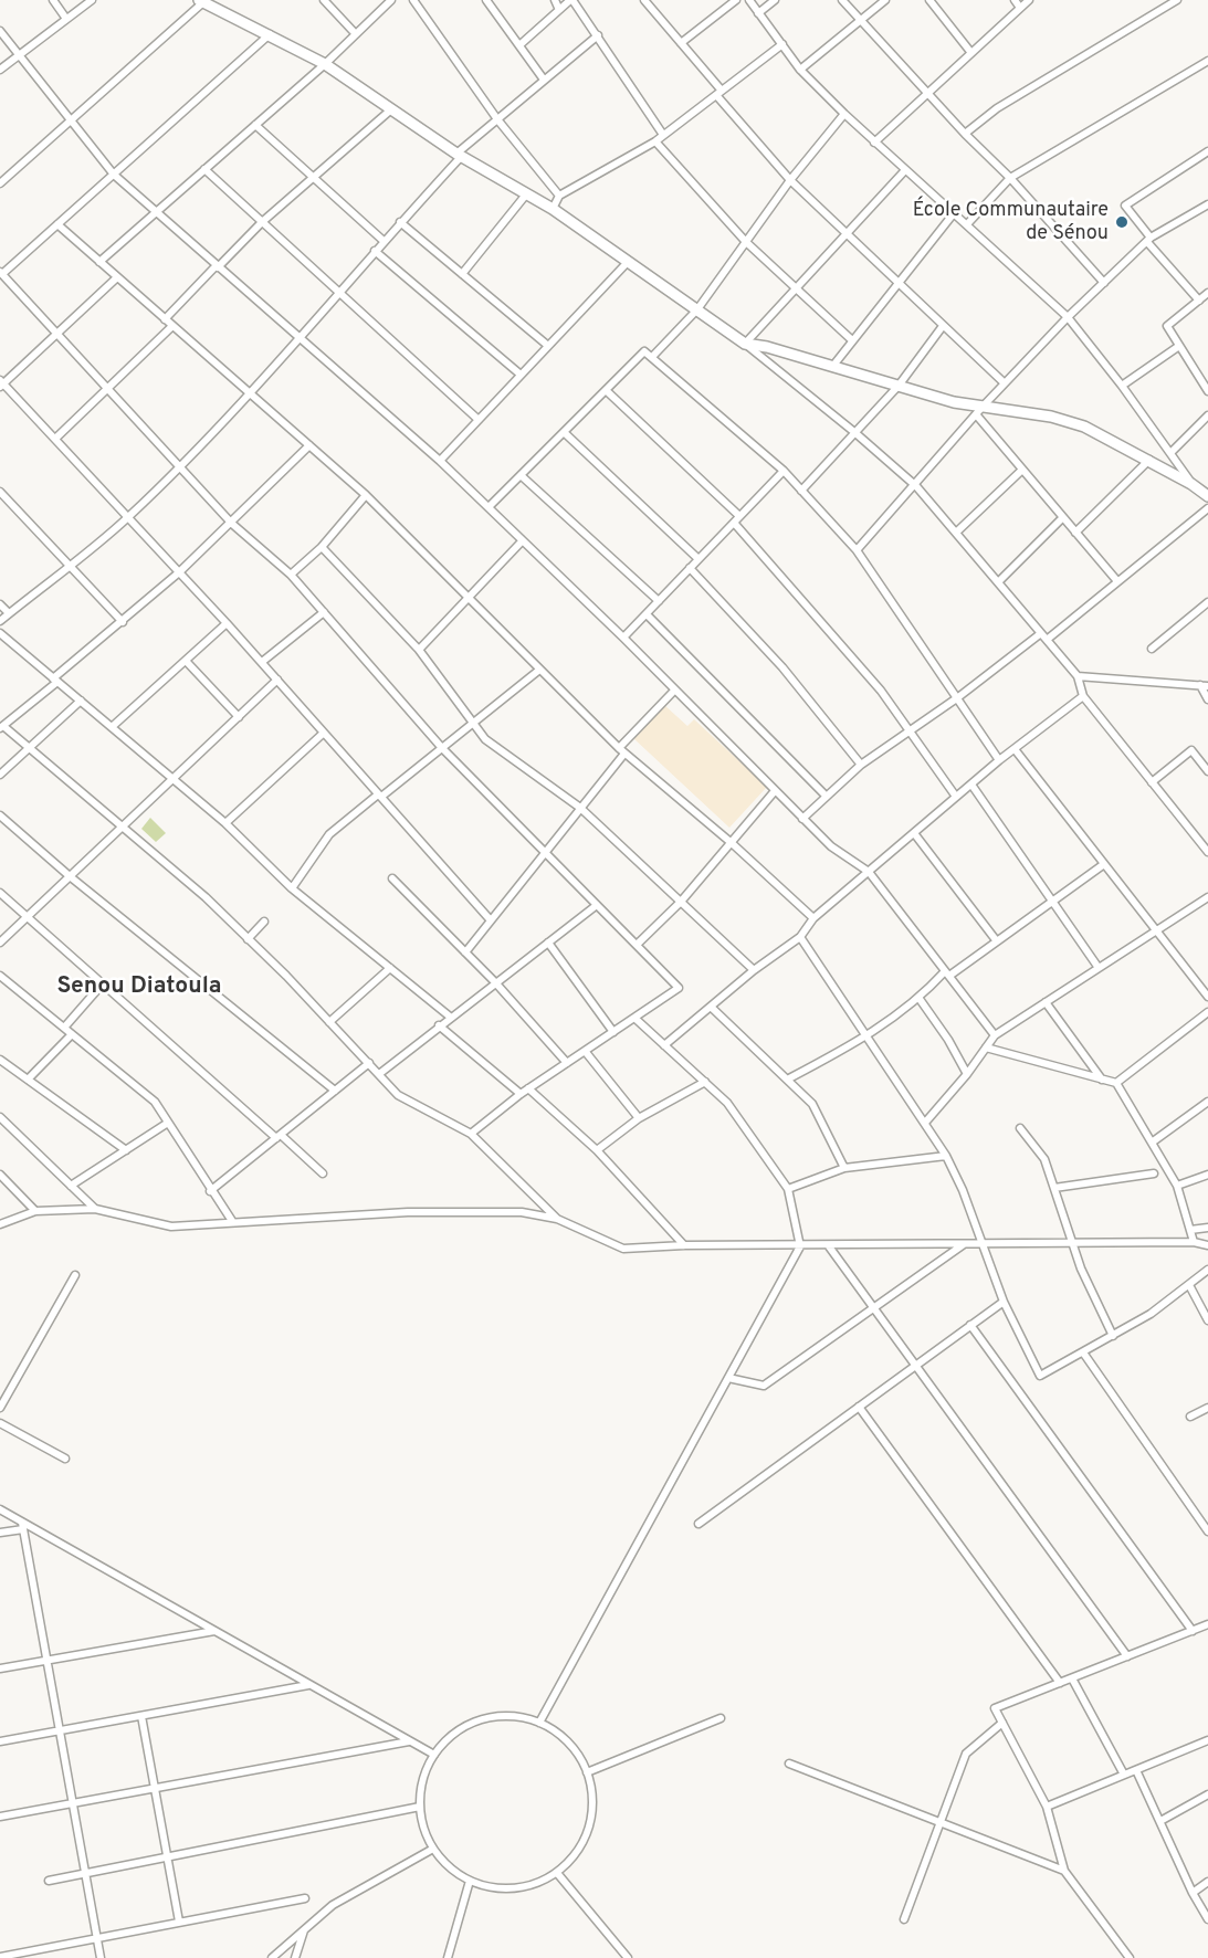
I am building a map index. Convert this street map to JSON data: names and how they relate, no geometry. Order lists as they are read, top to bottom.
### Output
{
  "districts": ["Senou Diatoula"],
  "places": ["École Communautaire de Sénou"]
}
